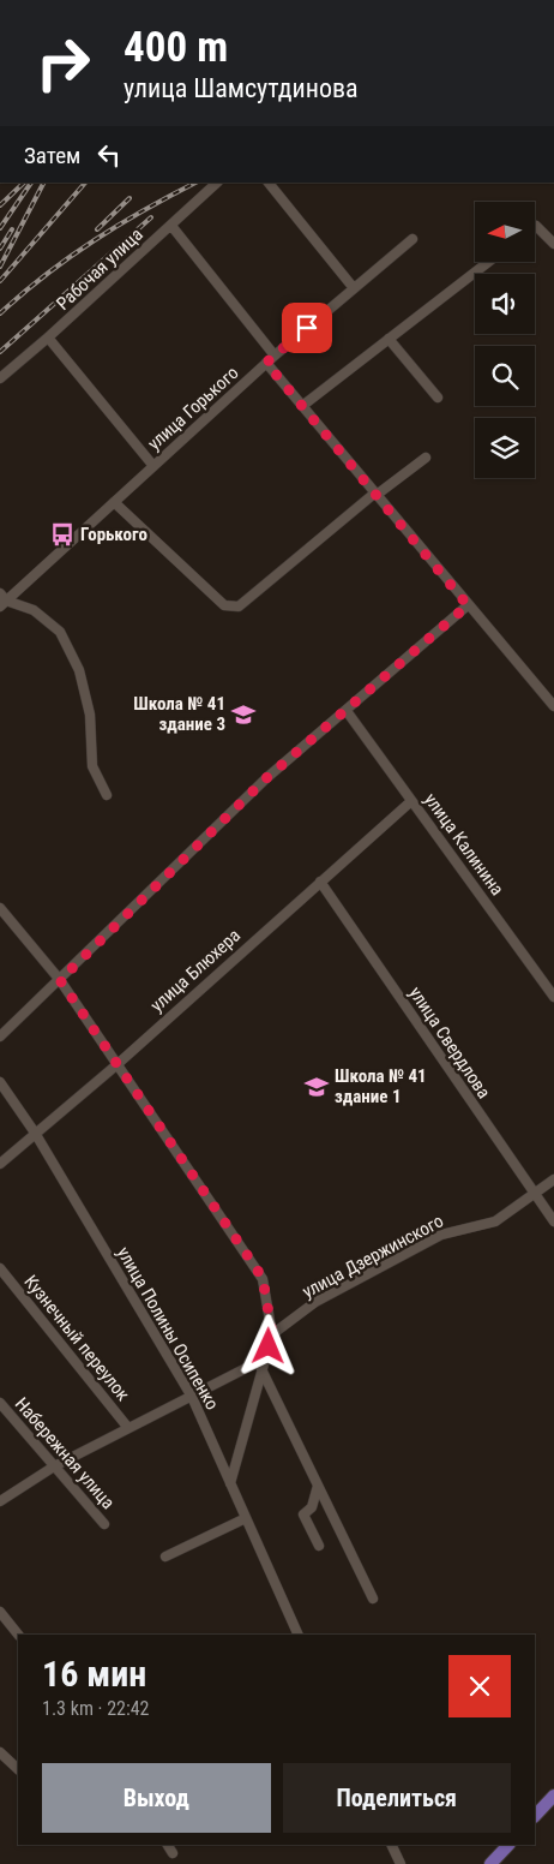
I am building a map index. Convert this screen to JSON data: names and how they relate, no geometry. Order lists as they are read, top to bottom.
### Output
{
  "streets": {
    "street": [
      "Рабочая улица",
      "улица Горького",
      "улица Калинина",
      "улица Блюхера",
      "улица Свердлова",
      "улица Дзержинского",
      "улица Полины Осипенко",
      "Кузнечный переулок",
      "Набережная улица"
    ]
  },
  "crossings": [
    ["улица Калинина", "улица Блюхера"],
    ["улица Блюхера", "улица Свердлова"],
    ["улица Блюхера", "улица Полины Осипенко"],
    ["улица Свердлова", "улица Дзержинского"]
  ],
  "places": {
    "bus stop": ["Горького"],
    "school or university": ["Школа № 41 здание 3", "Школа № 41 здание 1"]
  },
  "north": "left",
  "page": {
    "turn": ["400 m", "улица Шамсутдинова"],
    "then": "Затем",
    "heading": ["16 мин", "1.3 km · 22:42"],
    "buttons": ["Выход", "Поделиться"]
  }
}
